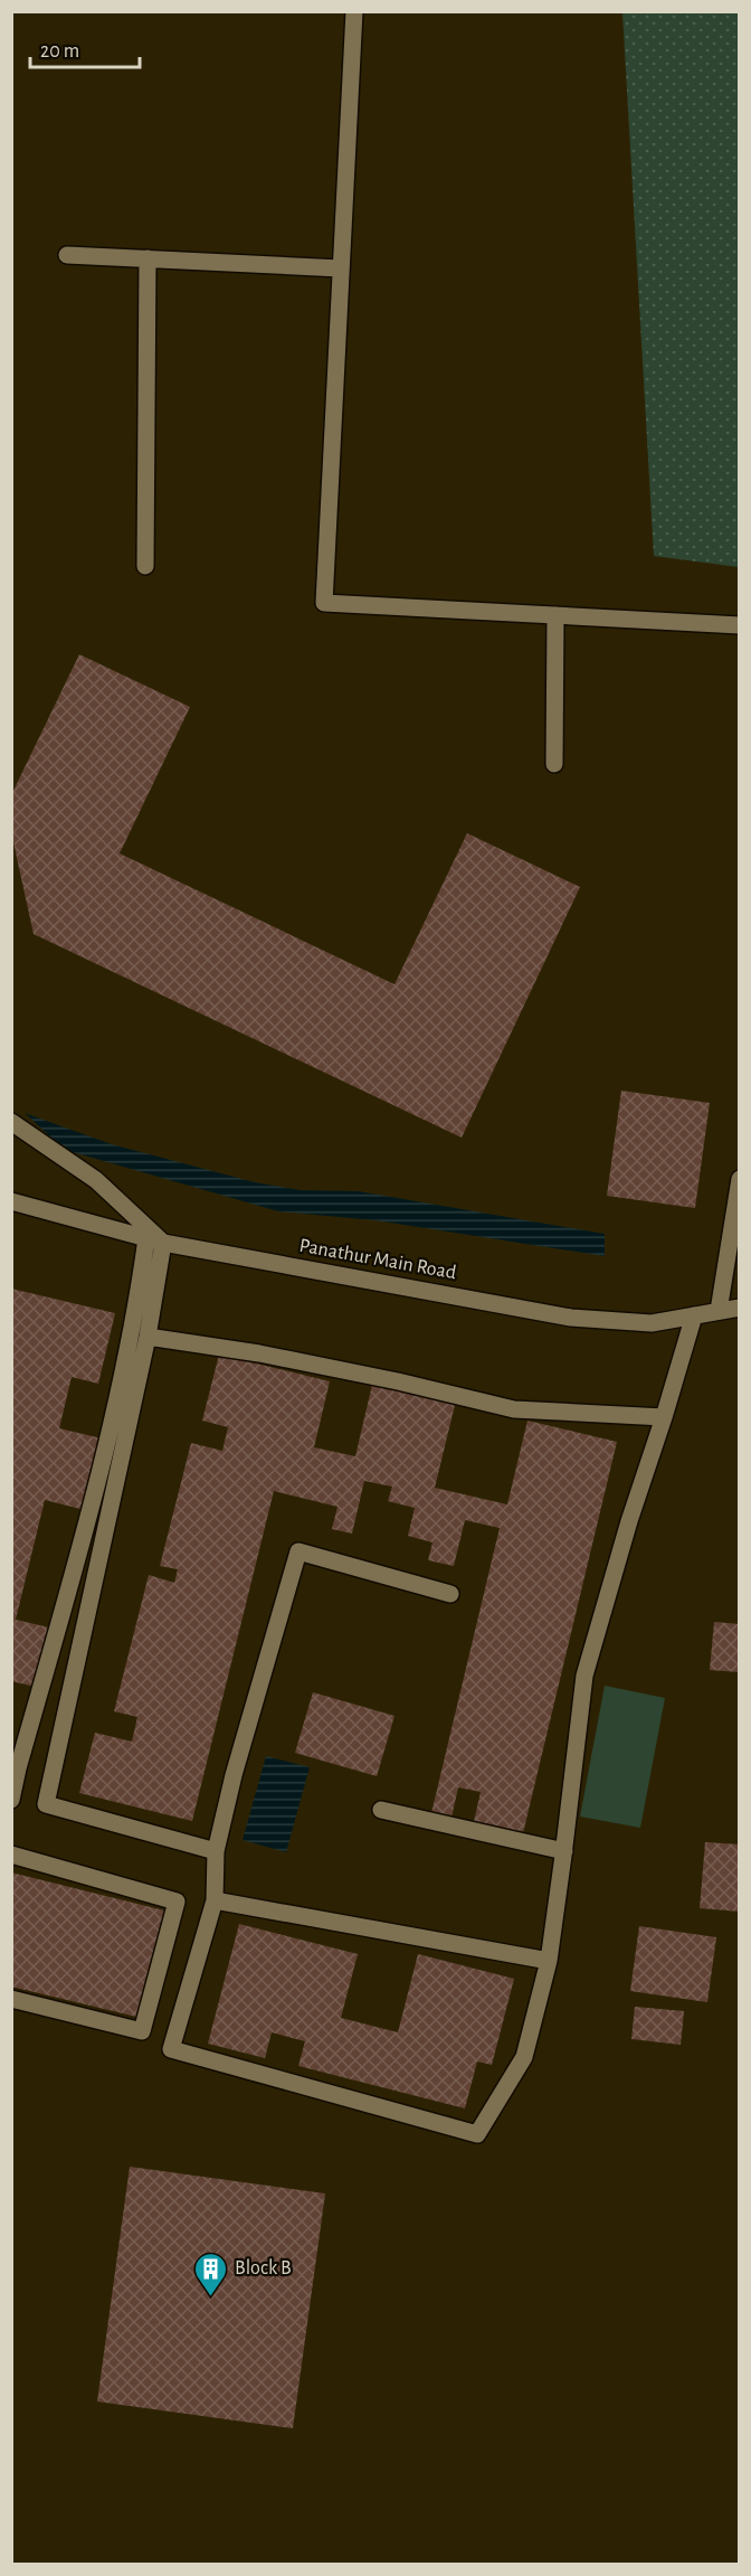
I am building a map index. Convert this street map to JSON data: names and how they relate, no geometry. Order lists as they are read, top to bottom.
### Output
{
  "streets": {
    "street": ["Panathur Main Road"]
  },
  "places": {
    "building": ["Block B"]
  },
  "scale_bar": "20 m"
}
